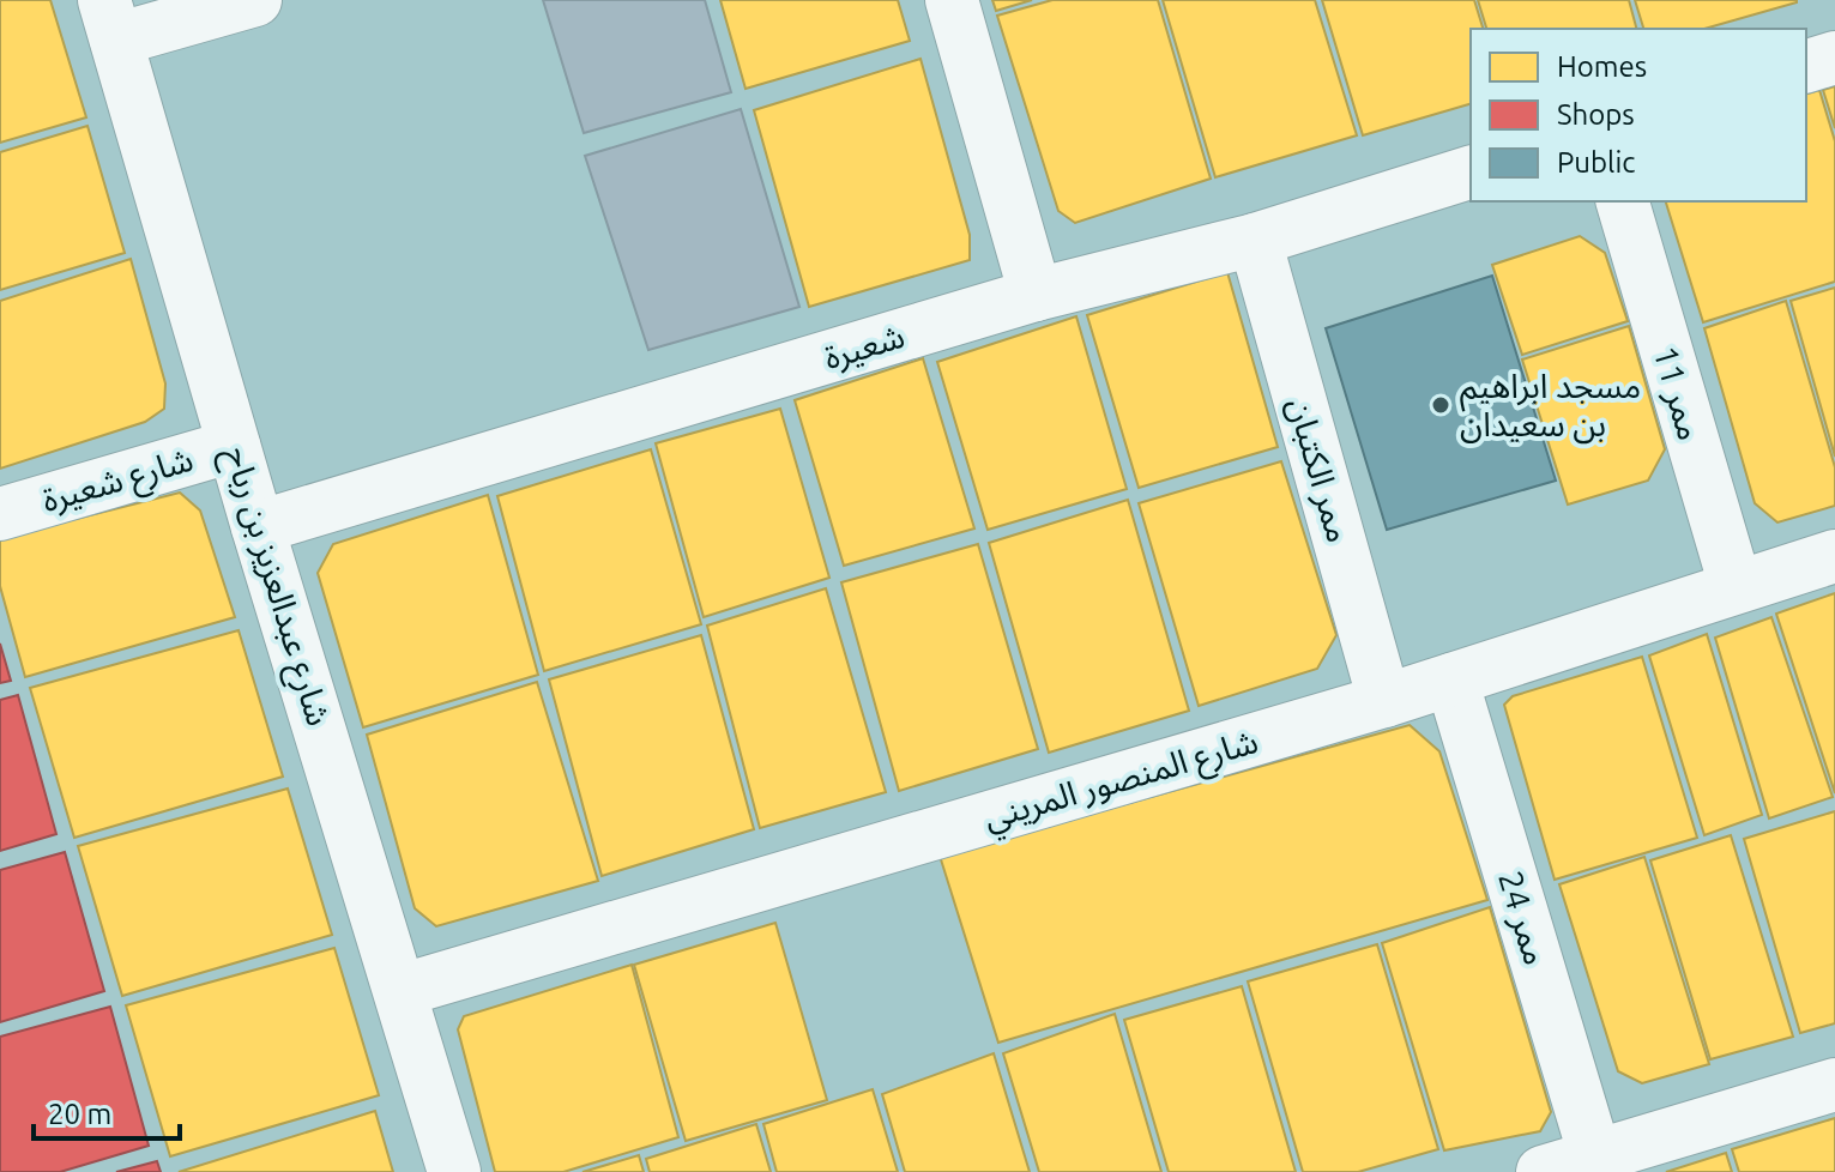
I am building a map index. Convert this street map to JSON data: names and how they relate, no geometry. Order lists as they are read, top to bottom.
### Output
{
  "streets": {
    "street": [
      "شعيرة",
      "ممر 11",
      "ممر الكتبان",
      "شارع شعيرة",
      "شارع عبدالعزيز بن رباح",
      "شارع المنصور المريني",
      "ممر 24"
    ]
  },
  "crossings": [
    ["شعيرة", "ممر الكتبان"],
    ["شعيرة", "شارع عبدالعزيز بن رباح"],
    ["ممر 11", "شارع المنصور المريني"],
    ["ممر الكتبان", "شارع المنصور المريني"],
    ["شارع شعيرة", "شارع عبدالعزيز بن رباح"],
    ["شارع عبدالعزيز بن رباح", "شارع المنصور المريني"],
    ["شارع المنصور المريني", "ممر 24"]
  ],
  "places": ["مسجد ابراهيم بن سعيدان"],
  "legend": ["Homes", "Shops", "Public"],
  "scale_bar": "20 m"
}
